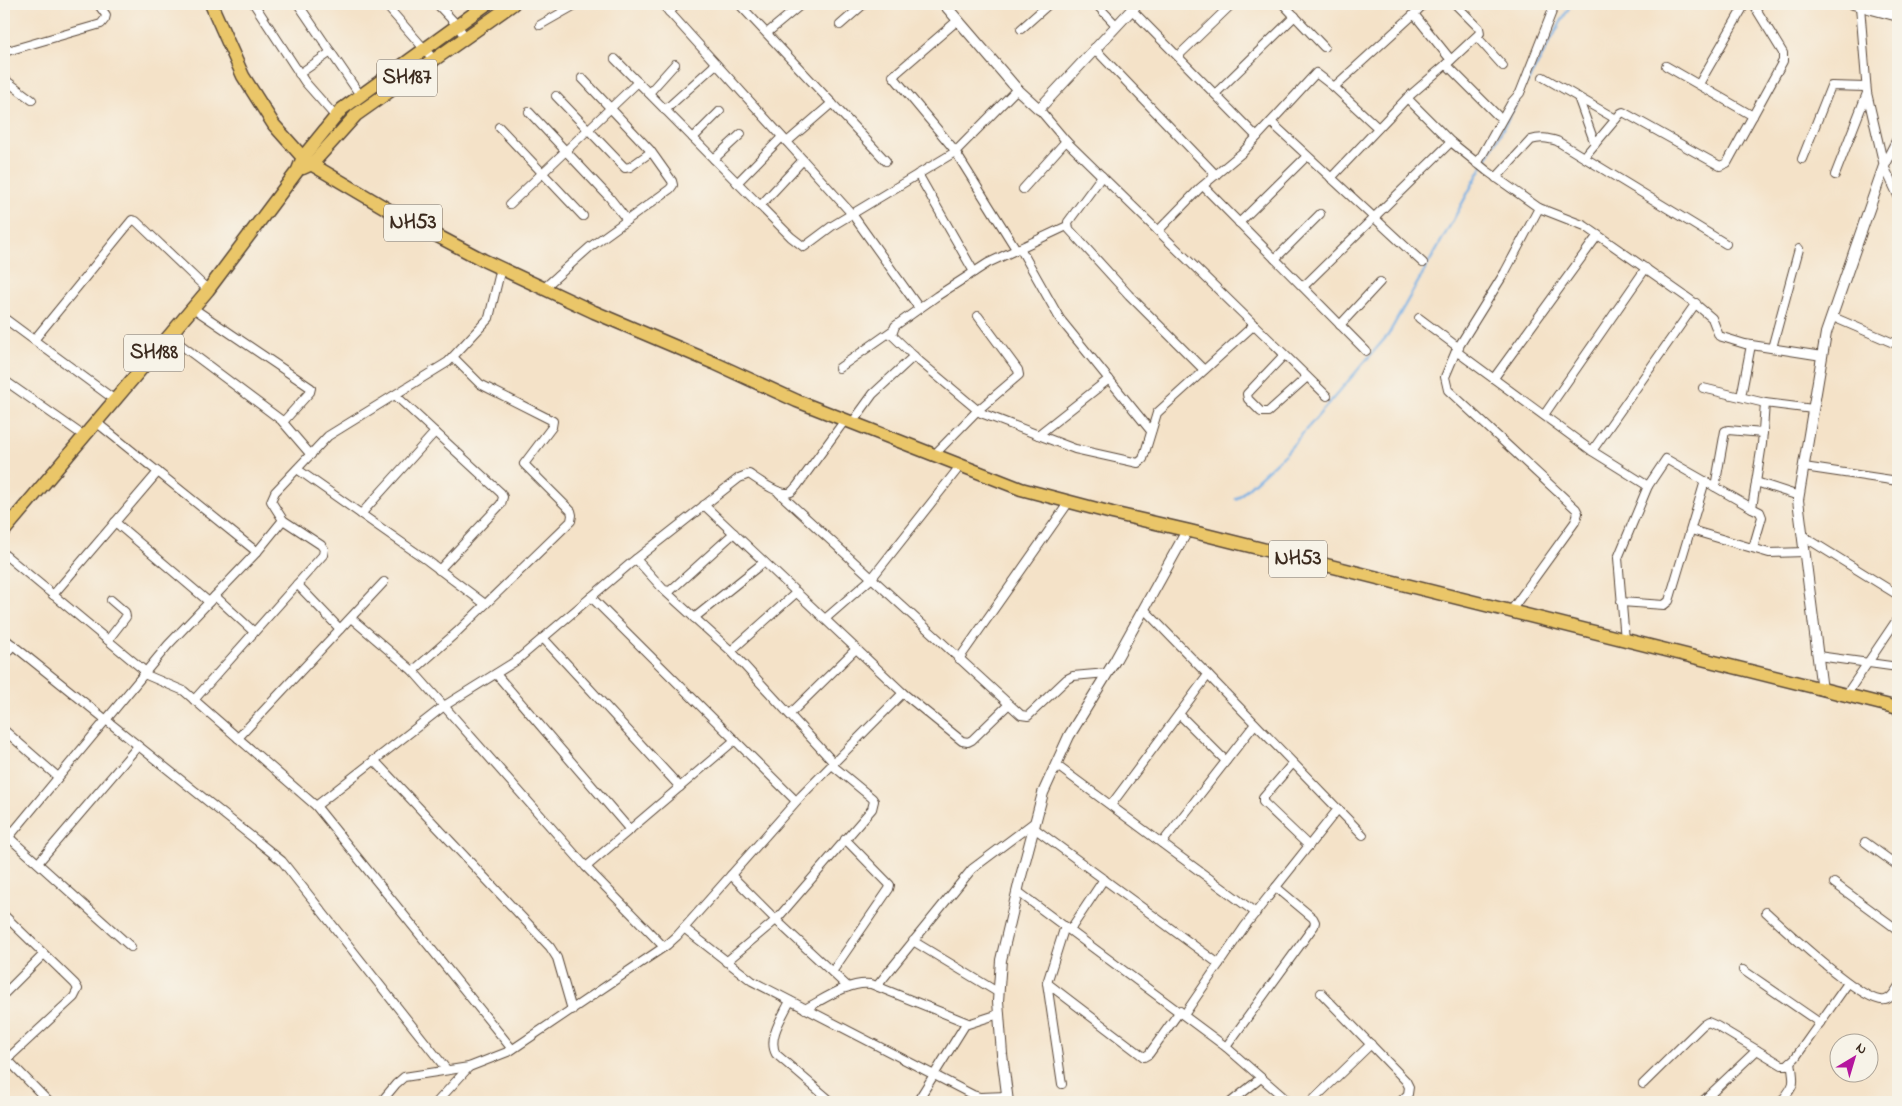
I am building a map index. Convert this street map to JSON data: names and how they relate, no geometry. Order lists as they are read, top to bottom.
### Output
{
  "streets": {
    "main road": ["SH187", "NH53", "SH188"]
  },
  "crossings": [
    ["SH187", "NH53"],
    ["SH187", "SH188"]
  ],
  "north": "top right"
}
